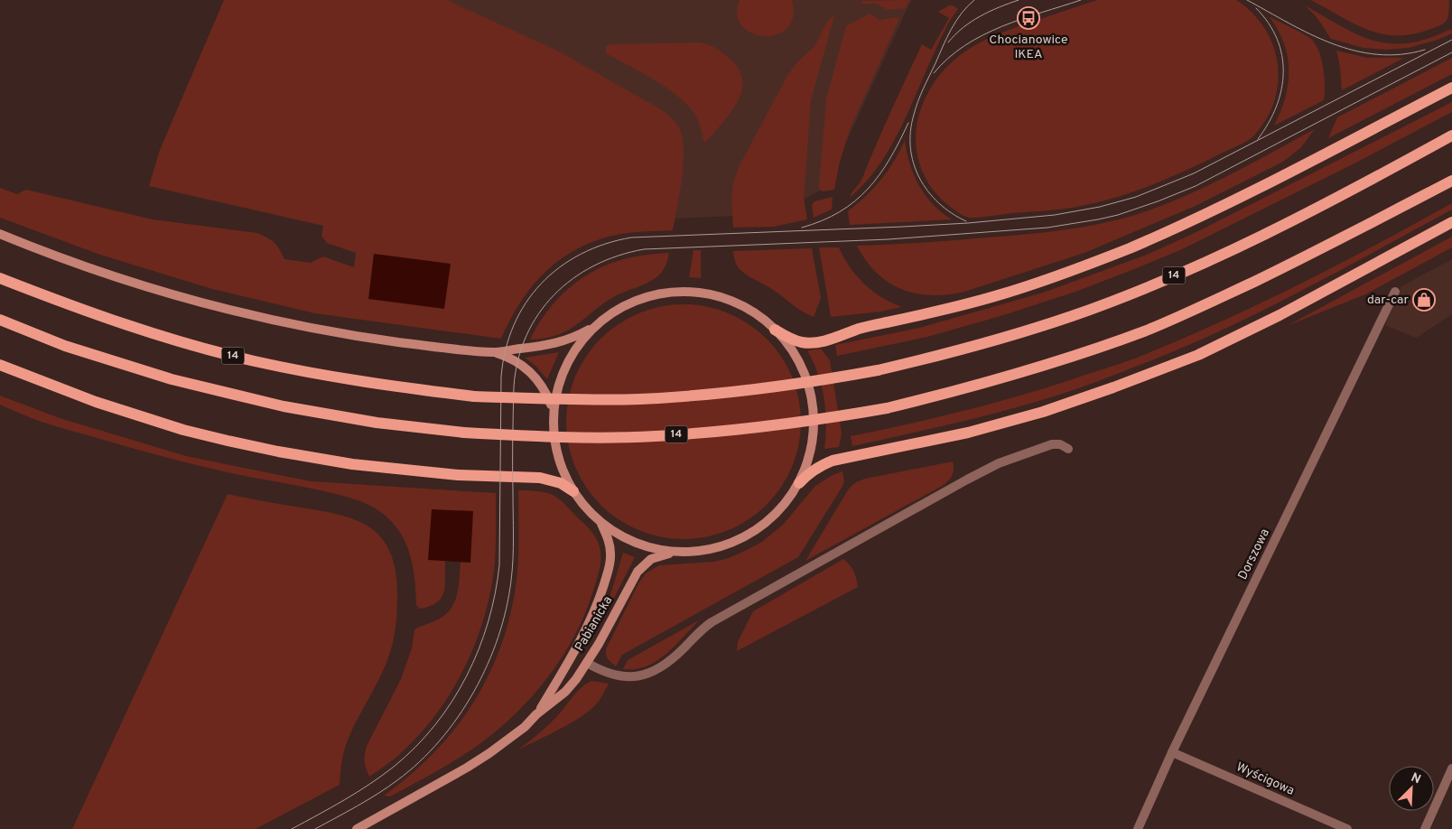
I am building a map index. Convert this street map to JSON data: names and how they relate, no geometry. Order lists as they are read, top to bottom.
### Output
{
  "streets": {
    "main road": ["14", "Pabianicka"],
    "street": ["Dorszowa", "Wyścigowa"]
  },
  "crossings": [
    ["Dorszowa", "Wyścigowa"]
  ],
  "places": {
    "bus stop": ["Chocianowice IKEA"],
    "shop": ["dar-car"]
  },
  "north": "top right"
}
